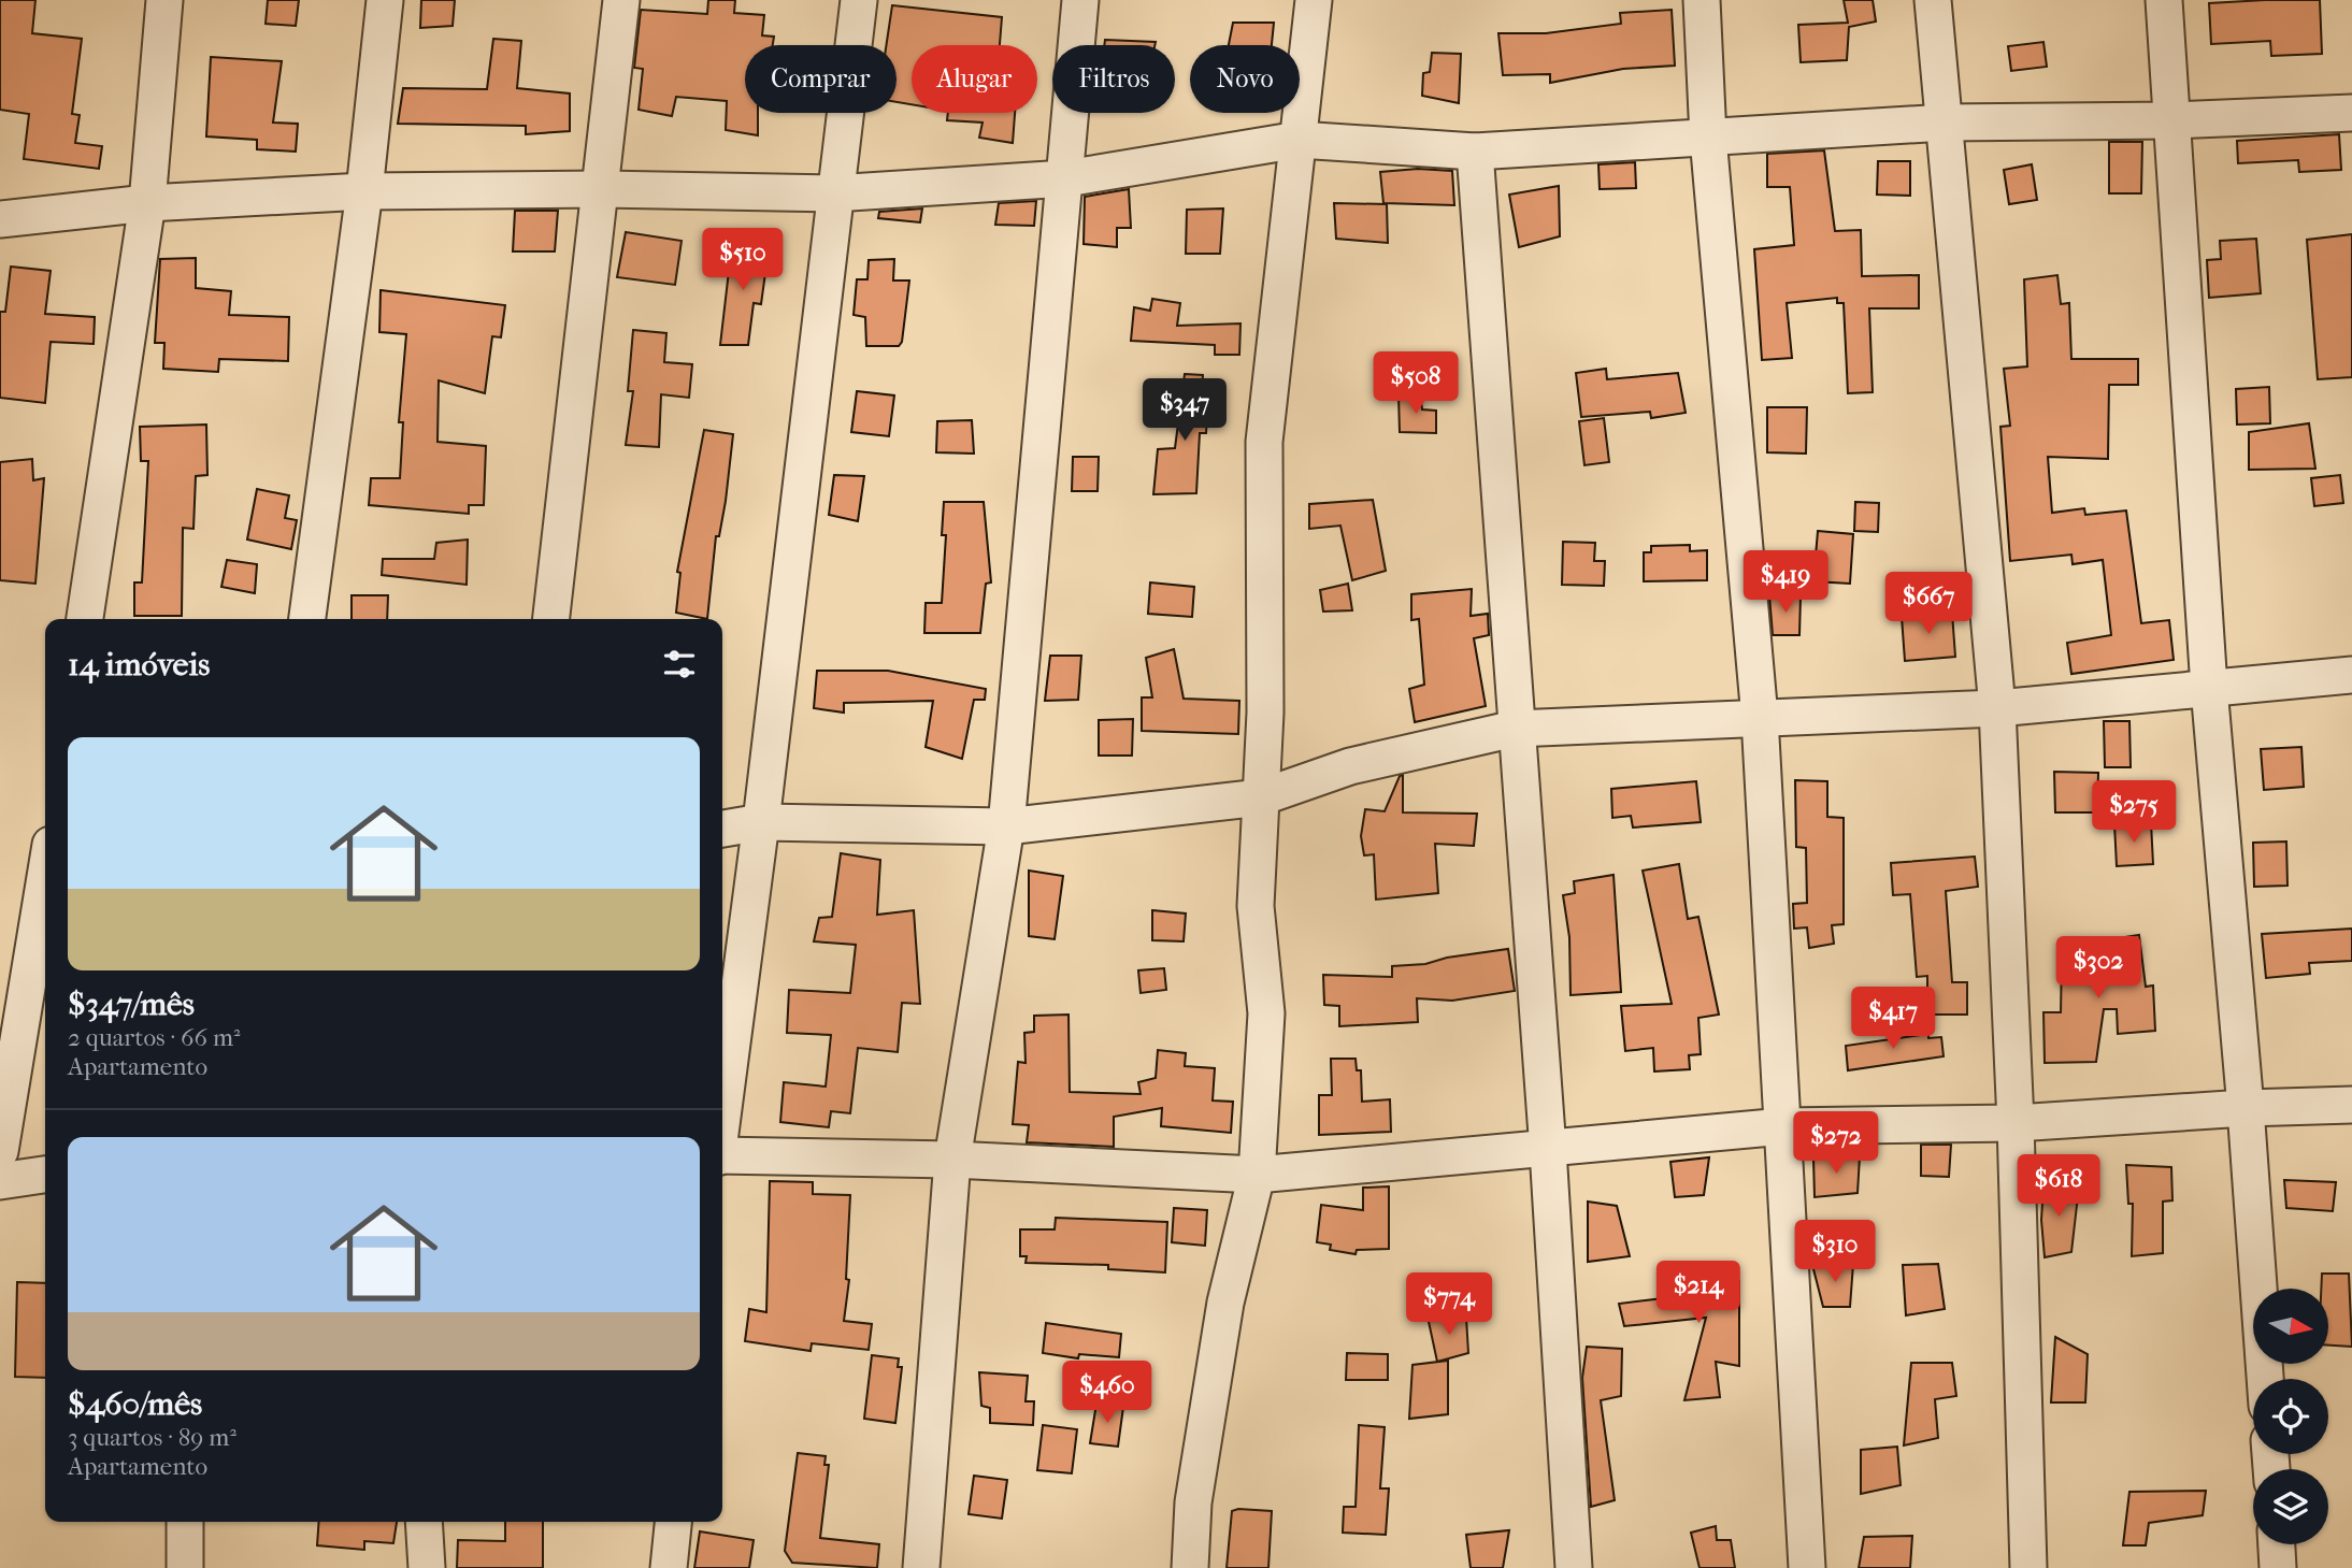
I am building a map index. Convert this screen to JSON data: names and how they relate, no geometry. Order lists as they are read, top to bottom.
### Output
{
  "north": "right",
  "page": {
    "chip": [
      "Comprar",
      "Alugar",
      "Filtros",
      "Novo"
    ],
    "price": [
      "$510",
      "$508",
      "$347",
      "$419",
      "$667",
      "$275",
      "$302",
      "$417",
      "$272",
      "$618",
      "$310",
      "$214",
      "$774",
      "$460"
    ],
    "heading": "14 imóveis",
    "list": [
      {
        "name": "$347/mês",
        "note": "2 quartos · 66 m² · Apartamento"
      },
      {
        "name": "$460/mês",
        "note": "3 quartos · 89 m² · Apartamento"
      }
    ]
  }
}
